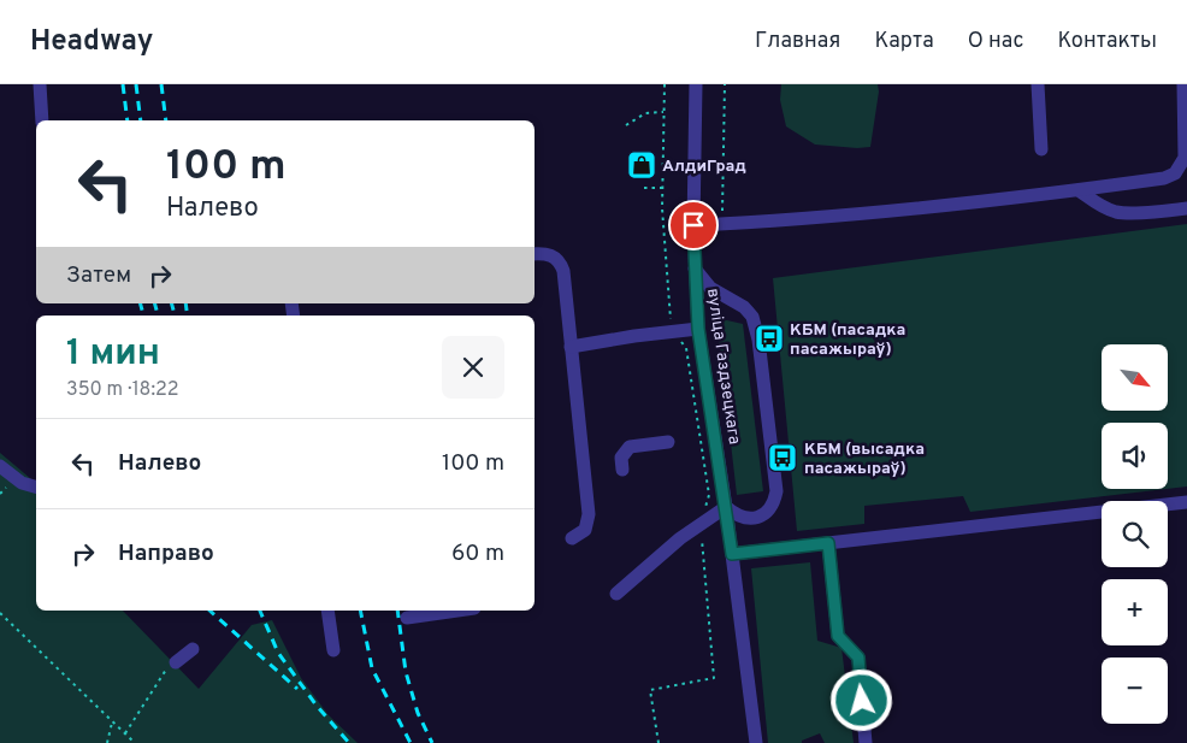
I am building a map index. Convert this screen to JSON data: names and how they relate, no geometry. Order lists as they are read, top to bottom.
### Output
{
  "streets": {
    "street": ["вуліца Газдзецкага"]
  },
  "places": {
    "shop": ["АлдиГрад"],
    "bus stop": ["КБМ (пасадка пасажыраў)", "КБМ (высадка пасажыраў)"]
  },
  "north": "bottom right",
  "page": {
    "header": "Headway",
    "nav": [
      "Главная",
      "Карта",
      "О нас",
      "Контакты"
    ],
    "turn": ["100 m", "Налево"],
    "then": "Затем",
    "heading": ["1 мин", "350 m · 18:22"],
    "map_buttons": ["+", "−"],
    "list": [
      {
        "name": "Налево",
        "value": "100 m"
      },
      {
        "name": "Направо",
        "value": "60 m"
      }
    ]
  }
}
